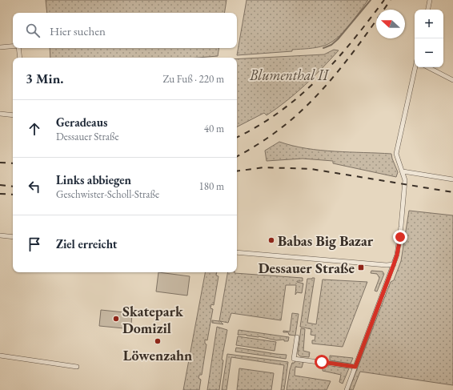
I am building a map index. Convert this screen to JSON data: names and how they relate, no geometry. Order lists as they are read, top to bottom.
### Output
{
  "parks": ["Blumenthal II"],
  "places": {
    "other": ["Babas Big Bazar", "Skatepark Domizil", "Löwenzahn"],
    "transit": ["Dessauer Straße"]
  },
  "north": "left",
  "page": {
    "map_buttons": ["+", "−"],
    "search": "Hier suchen",
    "heading": ["3 Min.", "Zu Fuß · 220 m"],
    "list": [
      ["Geradeaus", "Dessauer Straße", "40 m"],
      ["Links abbiegen", "Geschwister-Scholl-Straße", "180 m"],
      "Ziel erreicht"
    ]
  }
}
